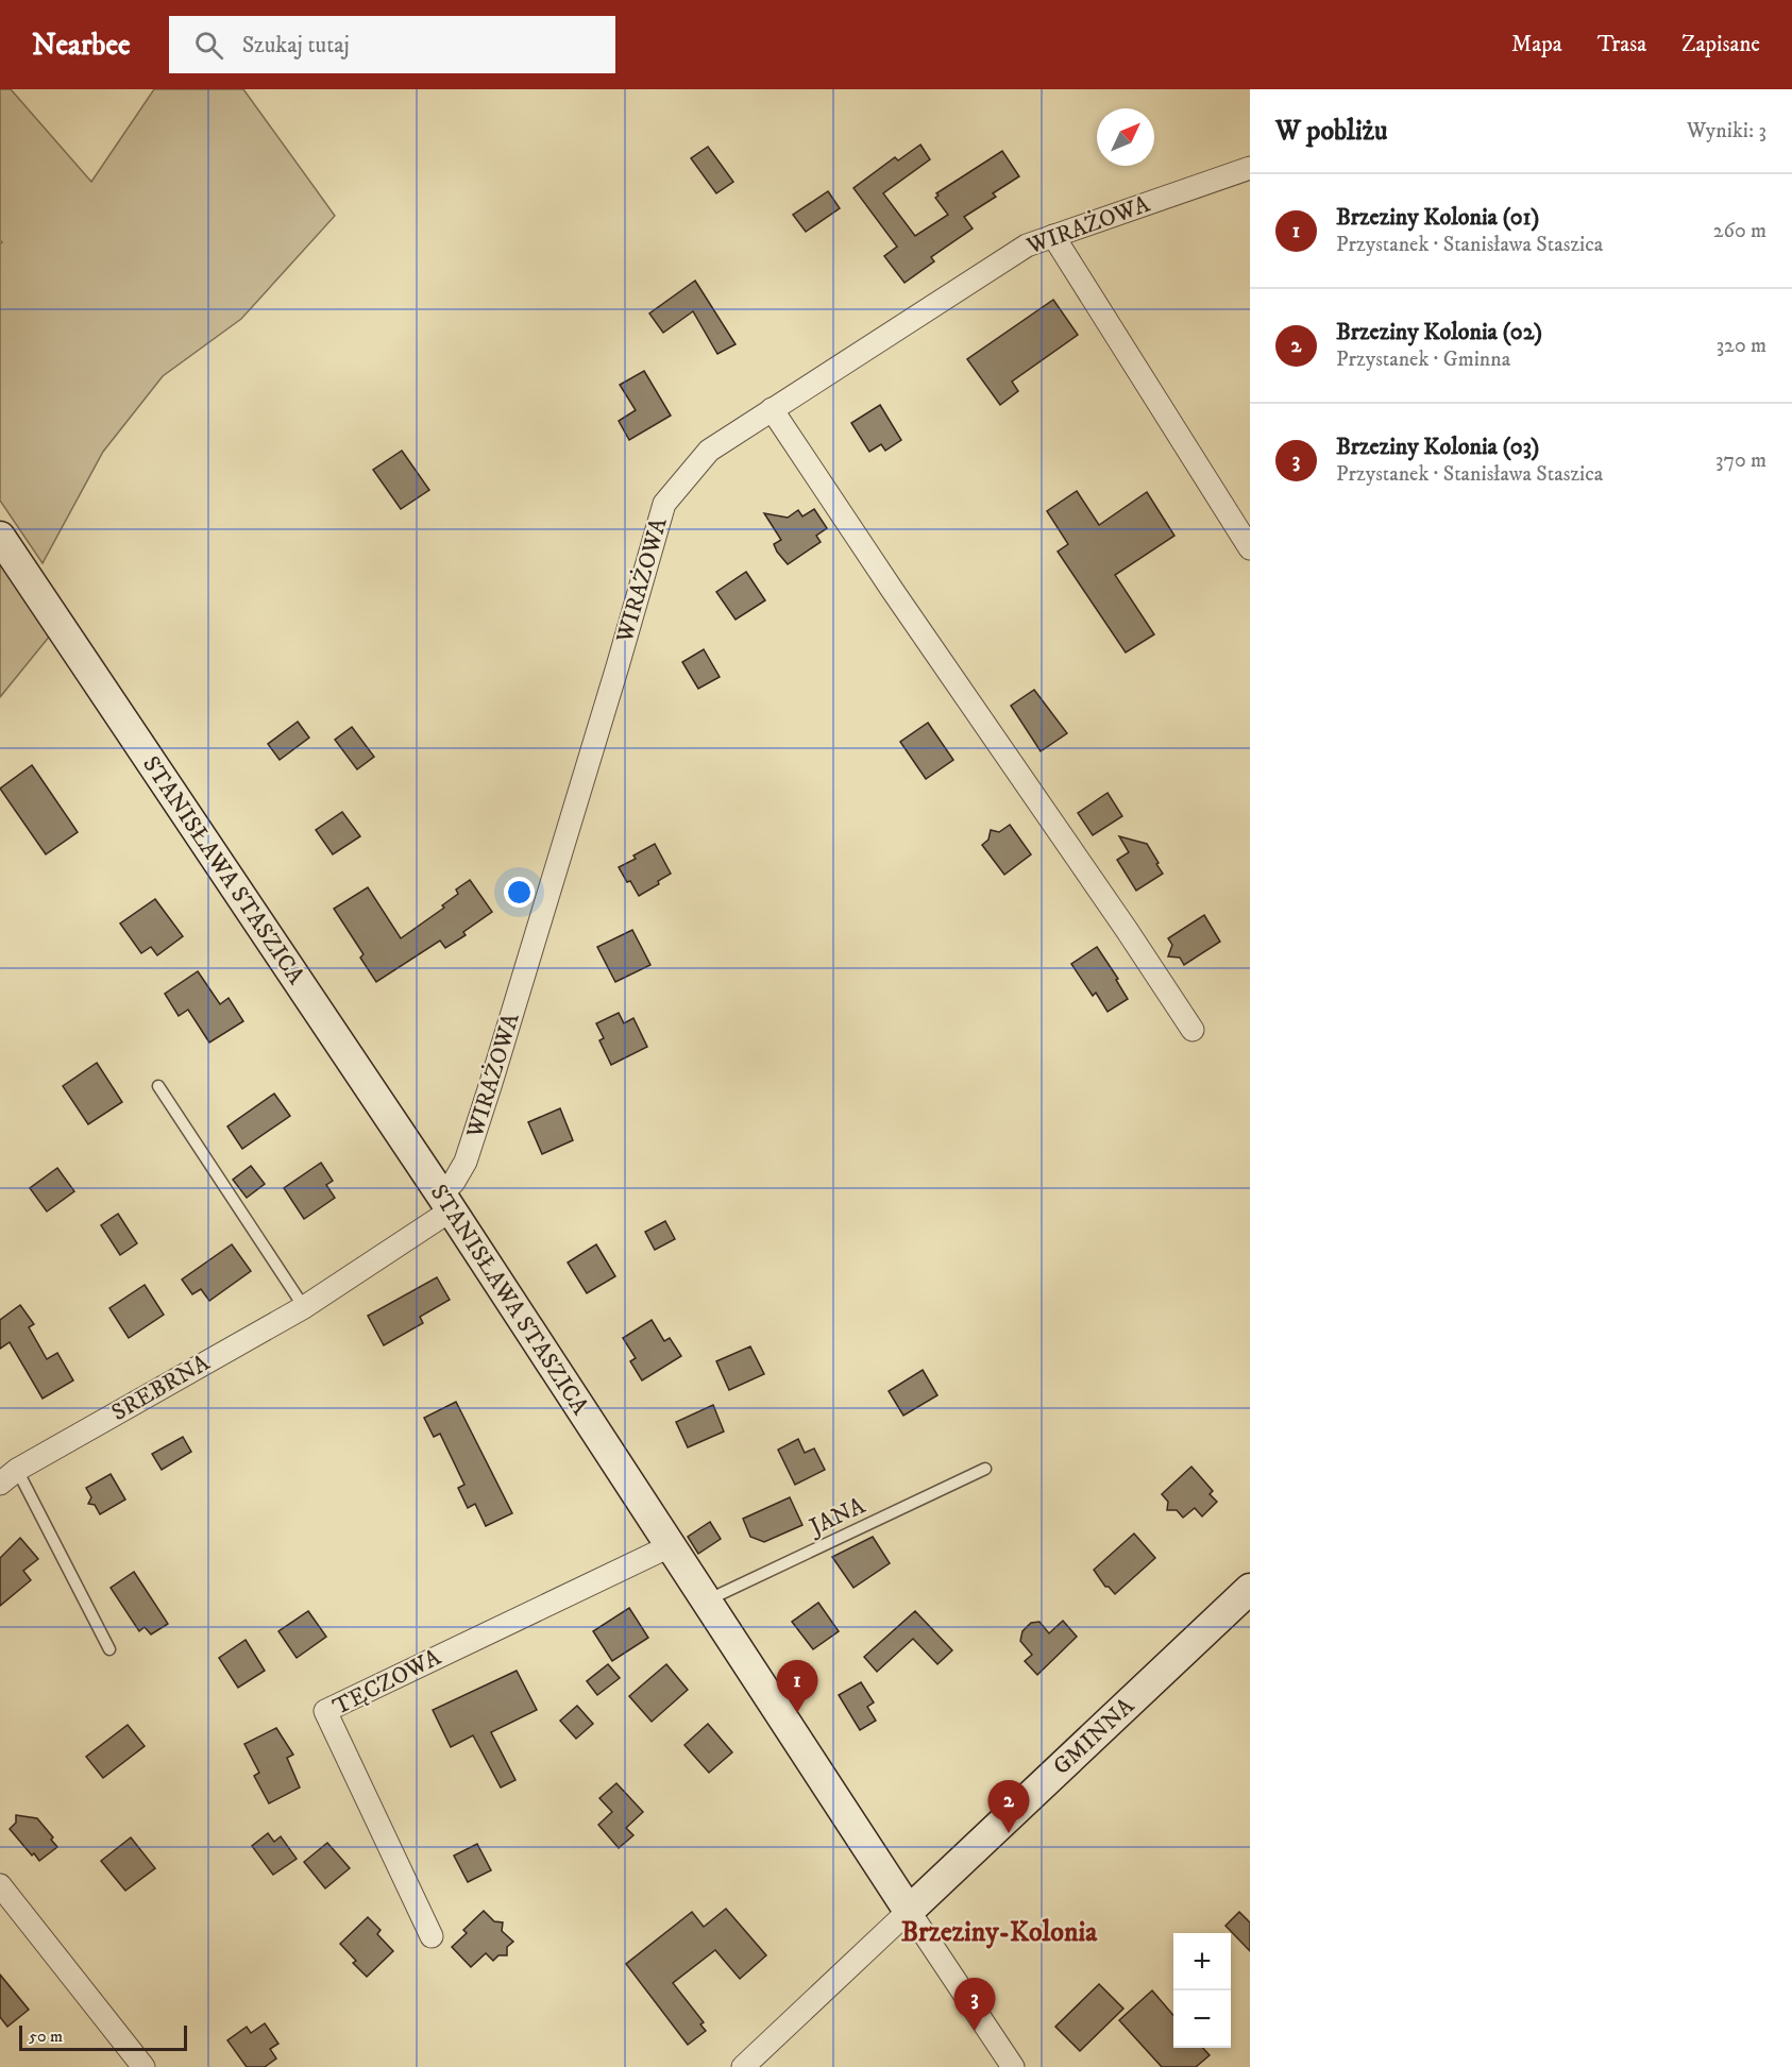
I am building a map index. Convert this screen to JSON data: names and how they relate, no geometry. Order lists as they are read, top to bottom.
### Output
{
  "streets": {
    "street": [
      "WIRAŻOWA",
      "STANISŁAWA STASZICA",
      "SREBRNA",
      "TĘCZOWA",
      "GMINNA"
    ],
    "lane": ["JANA"]
  },
  "crossings": [
    ["WIRAŻOWA", "STANISŁAWA STASZICA"],
    ["WIRAŻOWA", "SREBRNA"],
    ["STANISŁAWA STASZICA", "SREBRNA"],
    ["STANISŁAWA STASZICA", "JANA"],
    ["STANISŁAWA STASZICA", "TĘCZOWA"],
    ["STANISŁAWA STASZICA", "GMINNA"]
  ],
  "districts": ["Brzeziny-Kolonia"],
  "scale_bar": "50 m",
  "north": "top right",
  "page": {
    "header": "Nearbee",
    "search": "Szukaj tutaj",
    "nav": ["Mapa", "Trasa", "Zapisane"],
    "heading": ["W pobliżu", "Wyniki: 3"],
    "list": [
      {
        "mark": "1",
        "name": "Brzeziny Kolonia (01)",
        "note": "Przystanek · Stanisława Staszica",
        "value": "260 m"
      },
      {
        "mark": "2",
        "name": "Brzeziny Kolonia (02)",
        "note": "Przystanek · Gminna",
        "value": "320 m"
      },
      {
        "mark": "3",
        "name": "Brzeziny Kolonia (03)",
        "note": "Przystanek · Stanisława Staszica",
        "value": "370 m"
      }
    ],
    "pins": ["1", "2", "3"],
    "map_buttons": ["+", "−"],
    "scale": "50 m"
  }
}
